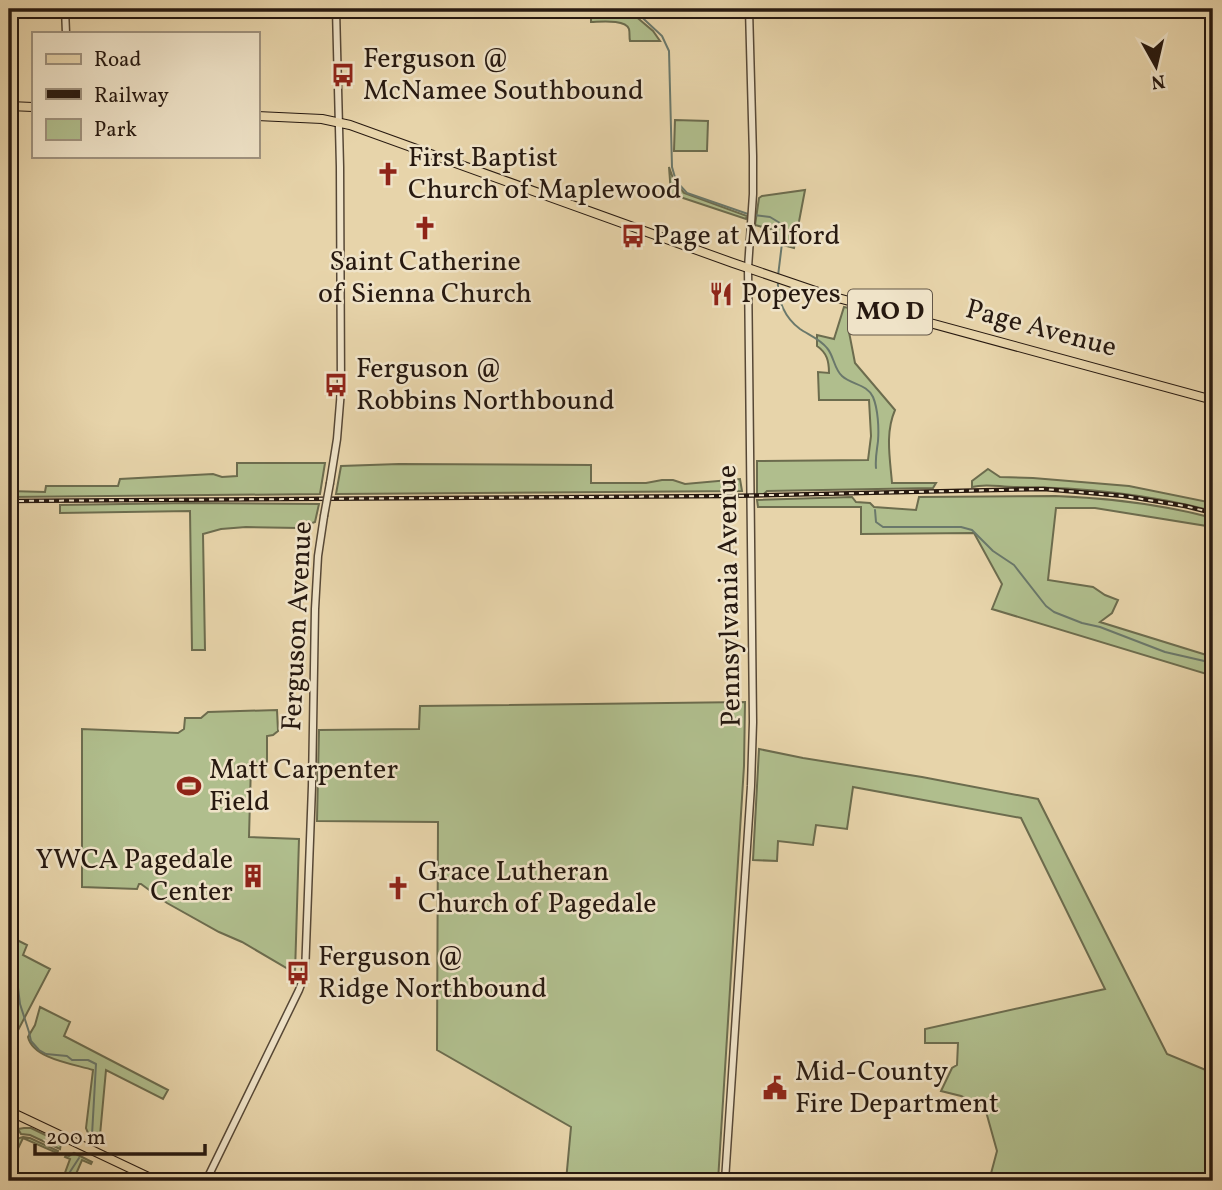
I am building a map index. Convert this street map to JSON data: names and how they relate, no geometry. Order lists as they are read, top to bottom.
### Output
{
  "streets": {
    "main road": ["MO D", "Page Avenue"],
    "street": ["Pennsylvania Avenue", "Ferguson Avenue"]
  },
  "crossings": [
    ["Page Avenue", "Pennsylvania Avenue"],
    ["Page Avenue", "Ferguson Avenue"]
  ],
  "places": {
    "bus stop": [
      "Ferguson @ McNamee Southbound",
      "Page at Milford",
      "Ferguson @ Robbins Northbound",
      "Ferguson @ Ridge Northbound"
    ],
    "church": ["First Baptist Church of Maplewood", "Saint Catherine of Sienna Church", "Grace Lutheran Church of Pagedale"],
    "restaurant": ["Popeyes"],
    "sports": ["Matt Carpenter Field"],
    "building": ["YWCA Pagedale Center"],
    "public building": ["Mid-County Fire Department"]
  },
  "legend": ["Road", "Railway", "Park"],
  "scale_bar": "200 m",
  "north": "bottom"
}
